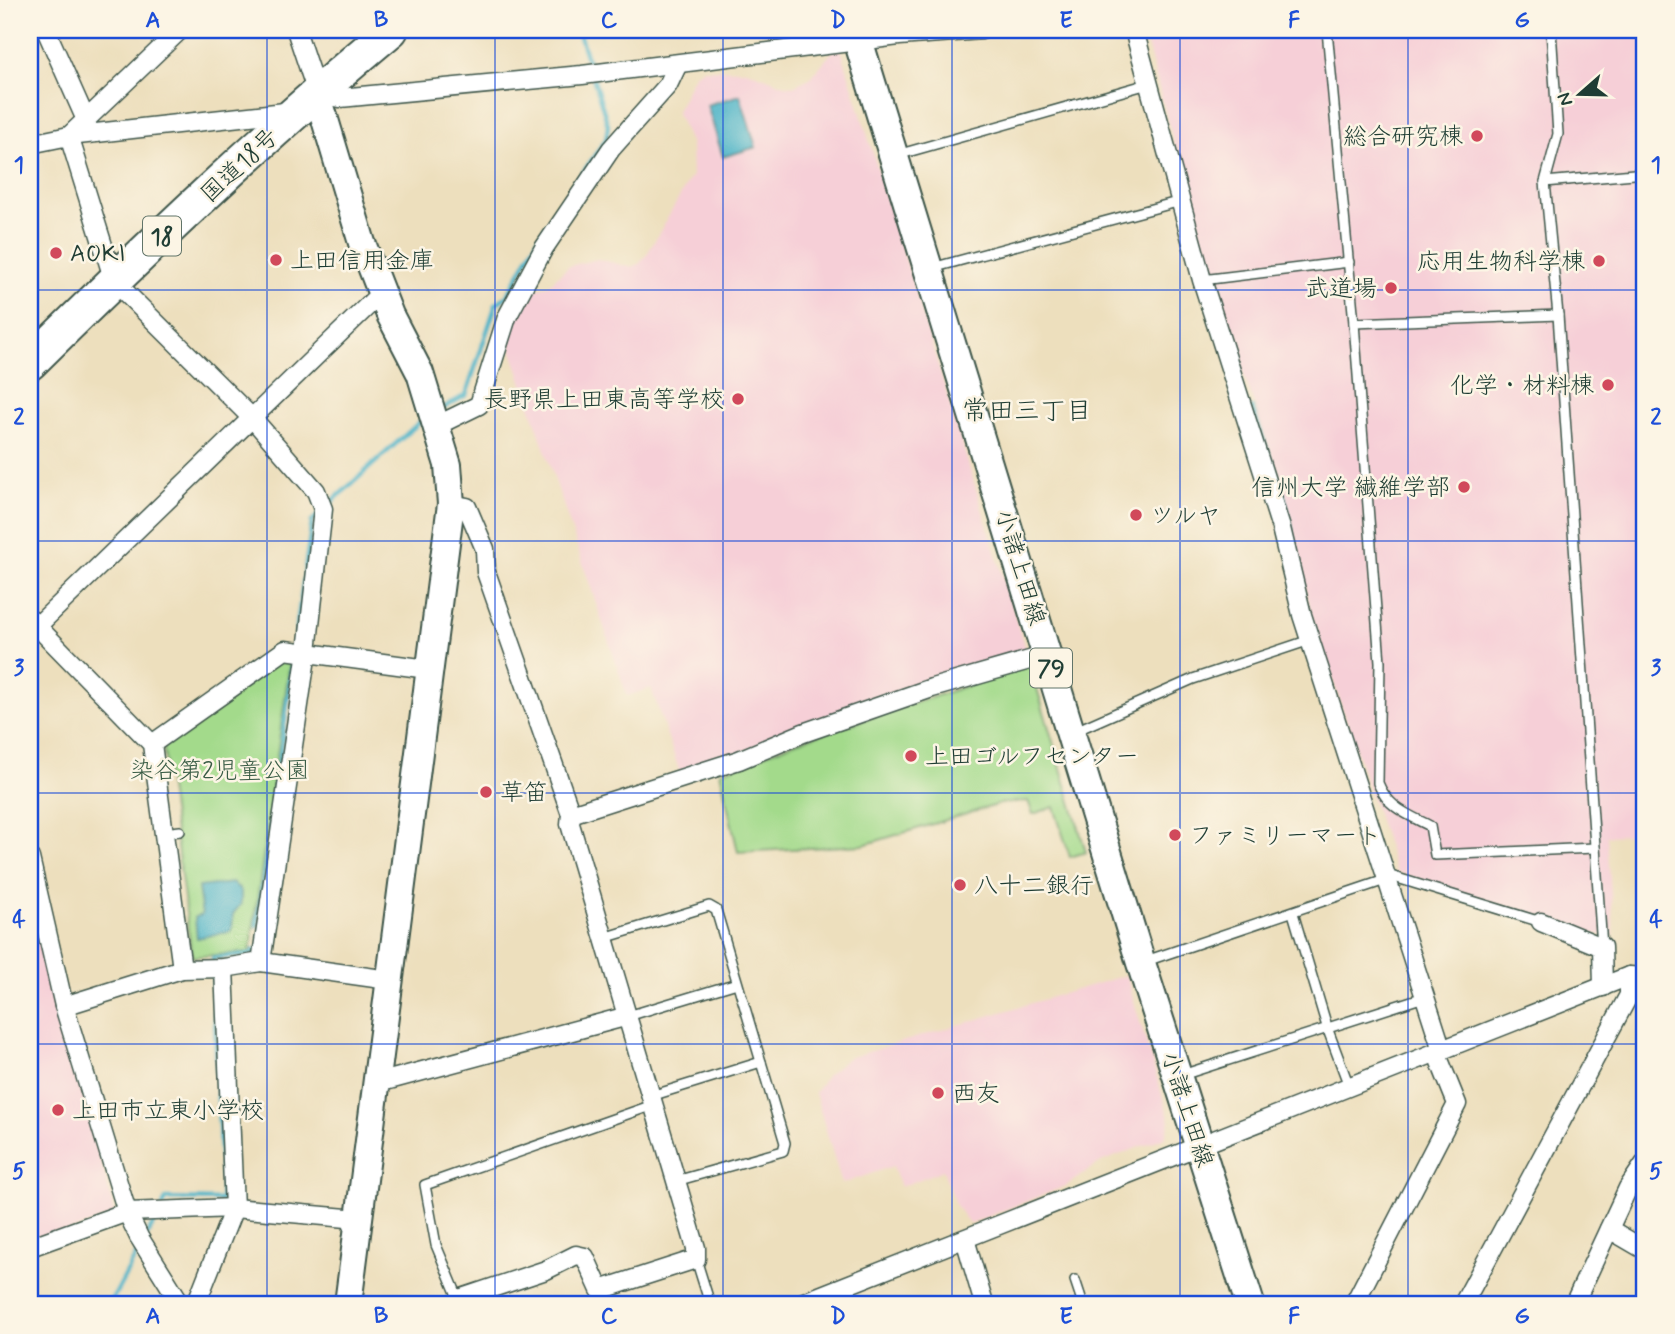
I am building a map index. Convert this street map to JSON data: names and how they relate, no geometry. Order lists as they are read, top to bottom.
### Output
{
  "streets": {
    "highway": ["国道18号", "18"],
    "main road": ["小諸上田線", "79"]
  },
  "districts": ["常田三丁目"],
  "parks": ["染谷第2児童公園"],
  "places": [
    "総合研究棟",
    "AOKI",
    "上田信用金庫",
    "応用生物科学棟",
    "武道場",
    "化学・材料棟",
    "長野県上田東高等学校",
    "信州大学 繊維学部",
    "ツルヤ",
    "上田ゴルフセンター",
    "草笛",
    "ファミリーマート",
    "八十二銀行",
    "西友",
    "上田市立東小学校"
  ],
  "north": "left",
  "grid": {
    "columns": [
      "A",
      "B",
      "C",
      "D",
      "E",
      "F",
      "G"
    ],
    "rows": [
      "1",
      "2",
      "3",
      "4",
      "5"
    ]
  }
}
